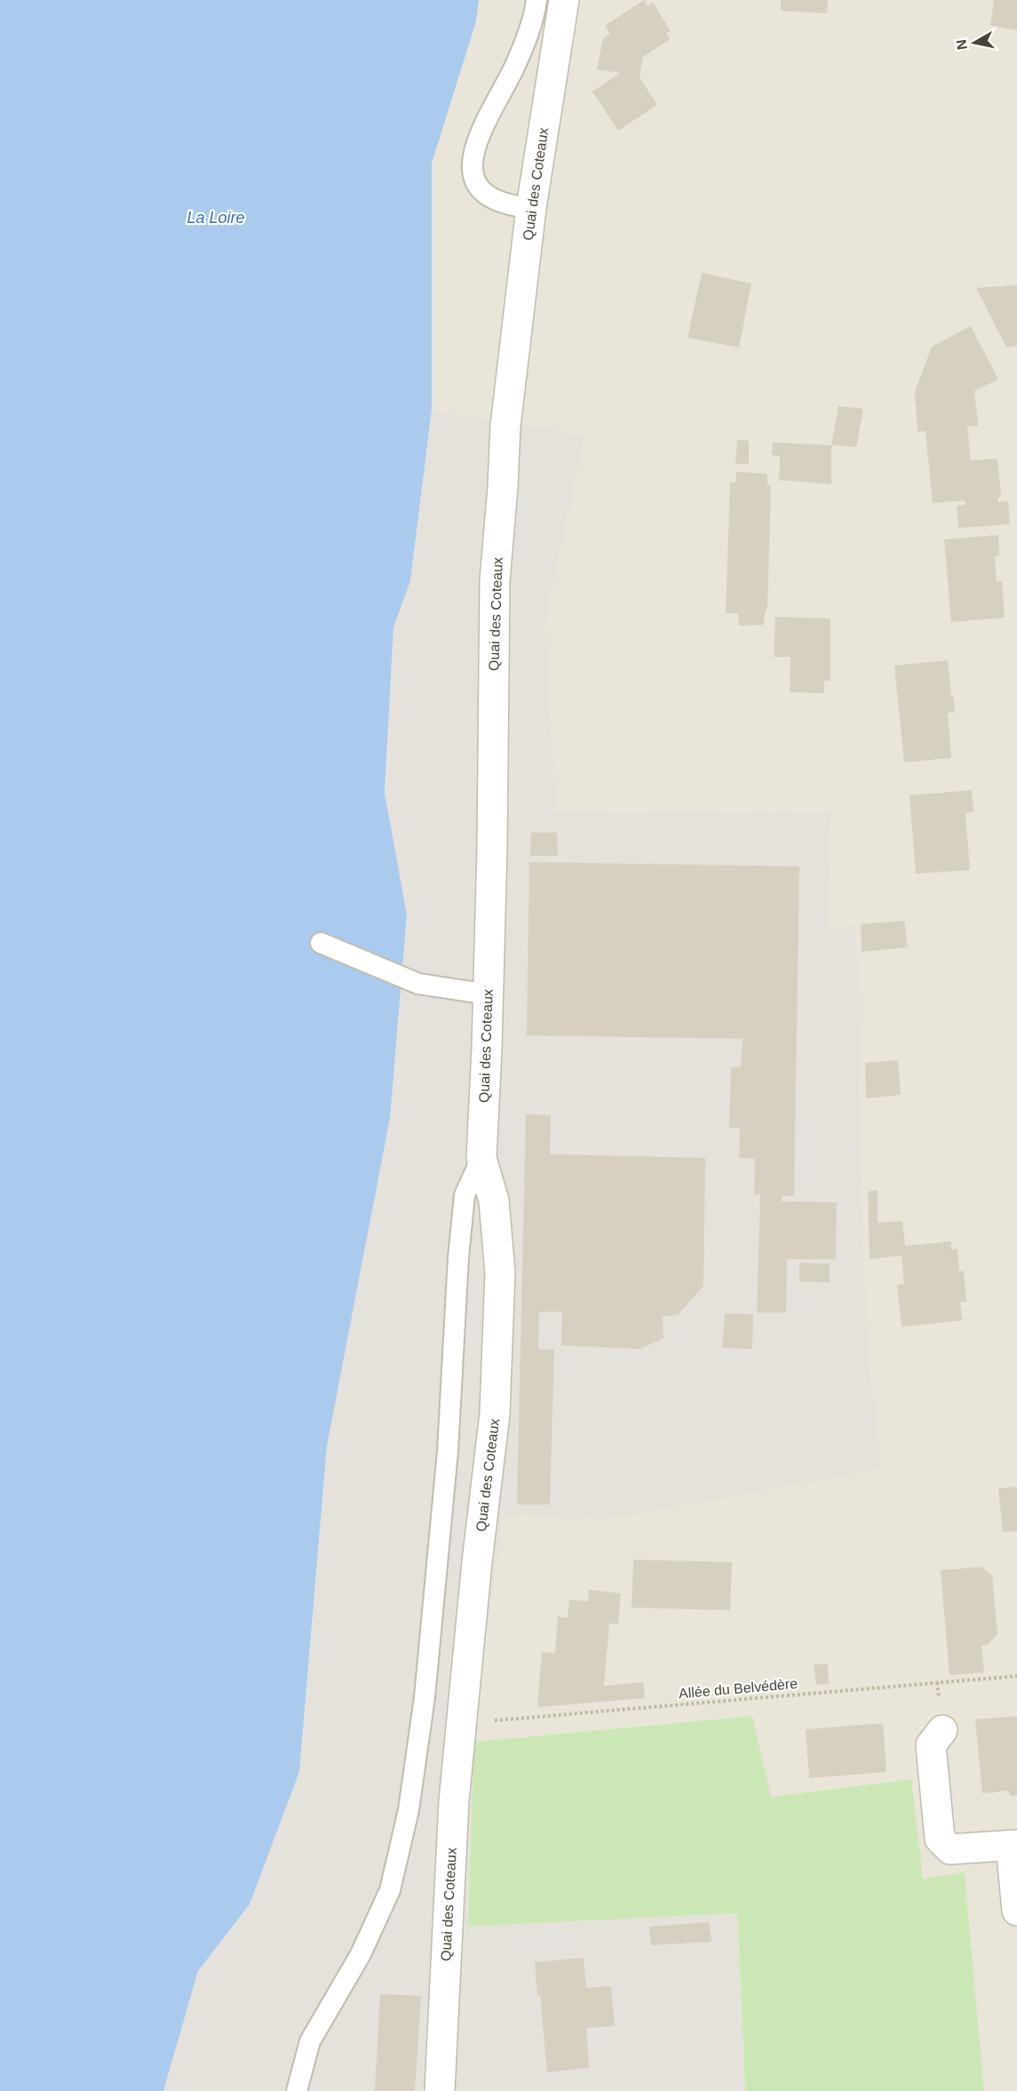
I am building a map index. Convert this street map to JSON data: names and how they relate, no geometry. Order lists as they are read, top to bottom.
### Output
{
  "streets": {
    "street": ["Quai des Coteaux"],
    "path": ["Allée du Belvédère"]
  },
  "crossings": [
    ["Quai des Coteaux", "Allée du Belvédère"]
  ],
  "water": ["La Loire"],
  "north": "left"
}
